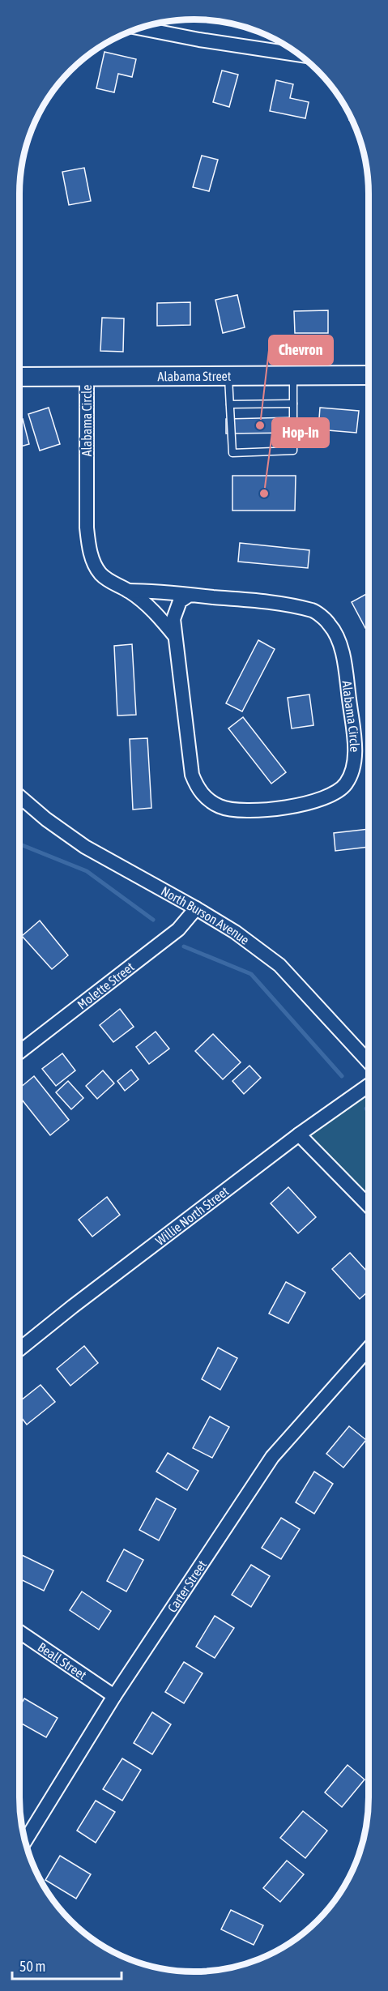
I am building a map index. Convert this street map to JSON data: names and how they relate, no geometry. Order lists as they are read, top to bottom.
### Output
{
  "streets": {
    "main road": ["Alabama Street"],
    "street": [
      "Alabama Circle",
      "North Burson Avenue",
      "Molette Street",
      "Willie North Street",
      "Carter Street",
      "Beall Street"
    ]
  },
  "crossings": [
    ["Alabama Street", "Alabama Circle"],
    ["North Burson Avenue", "Molette Street"],
    ["Carter Street", "Beall Street"]
  ],
  "places": ["Chevron", "Hop-In"],
  "scale_bar": "50 m"
}
